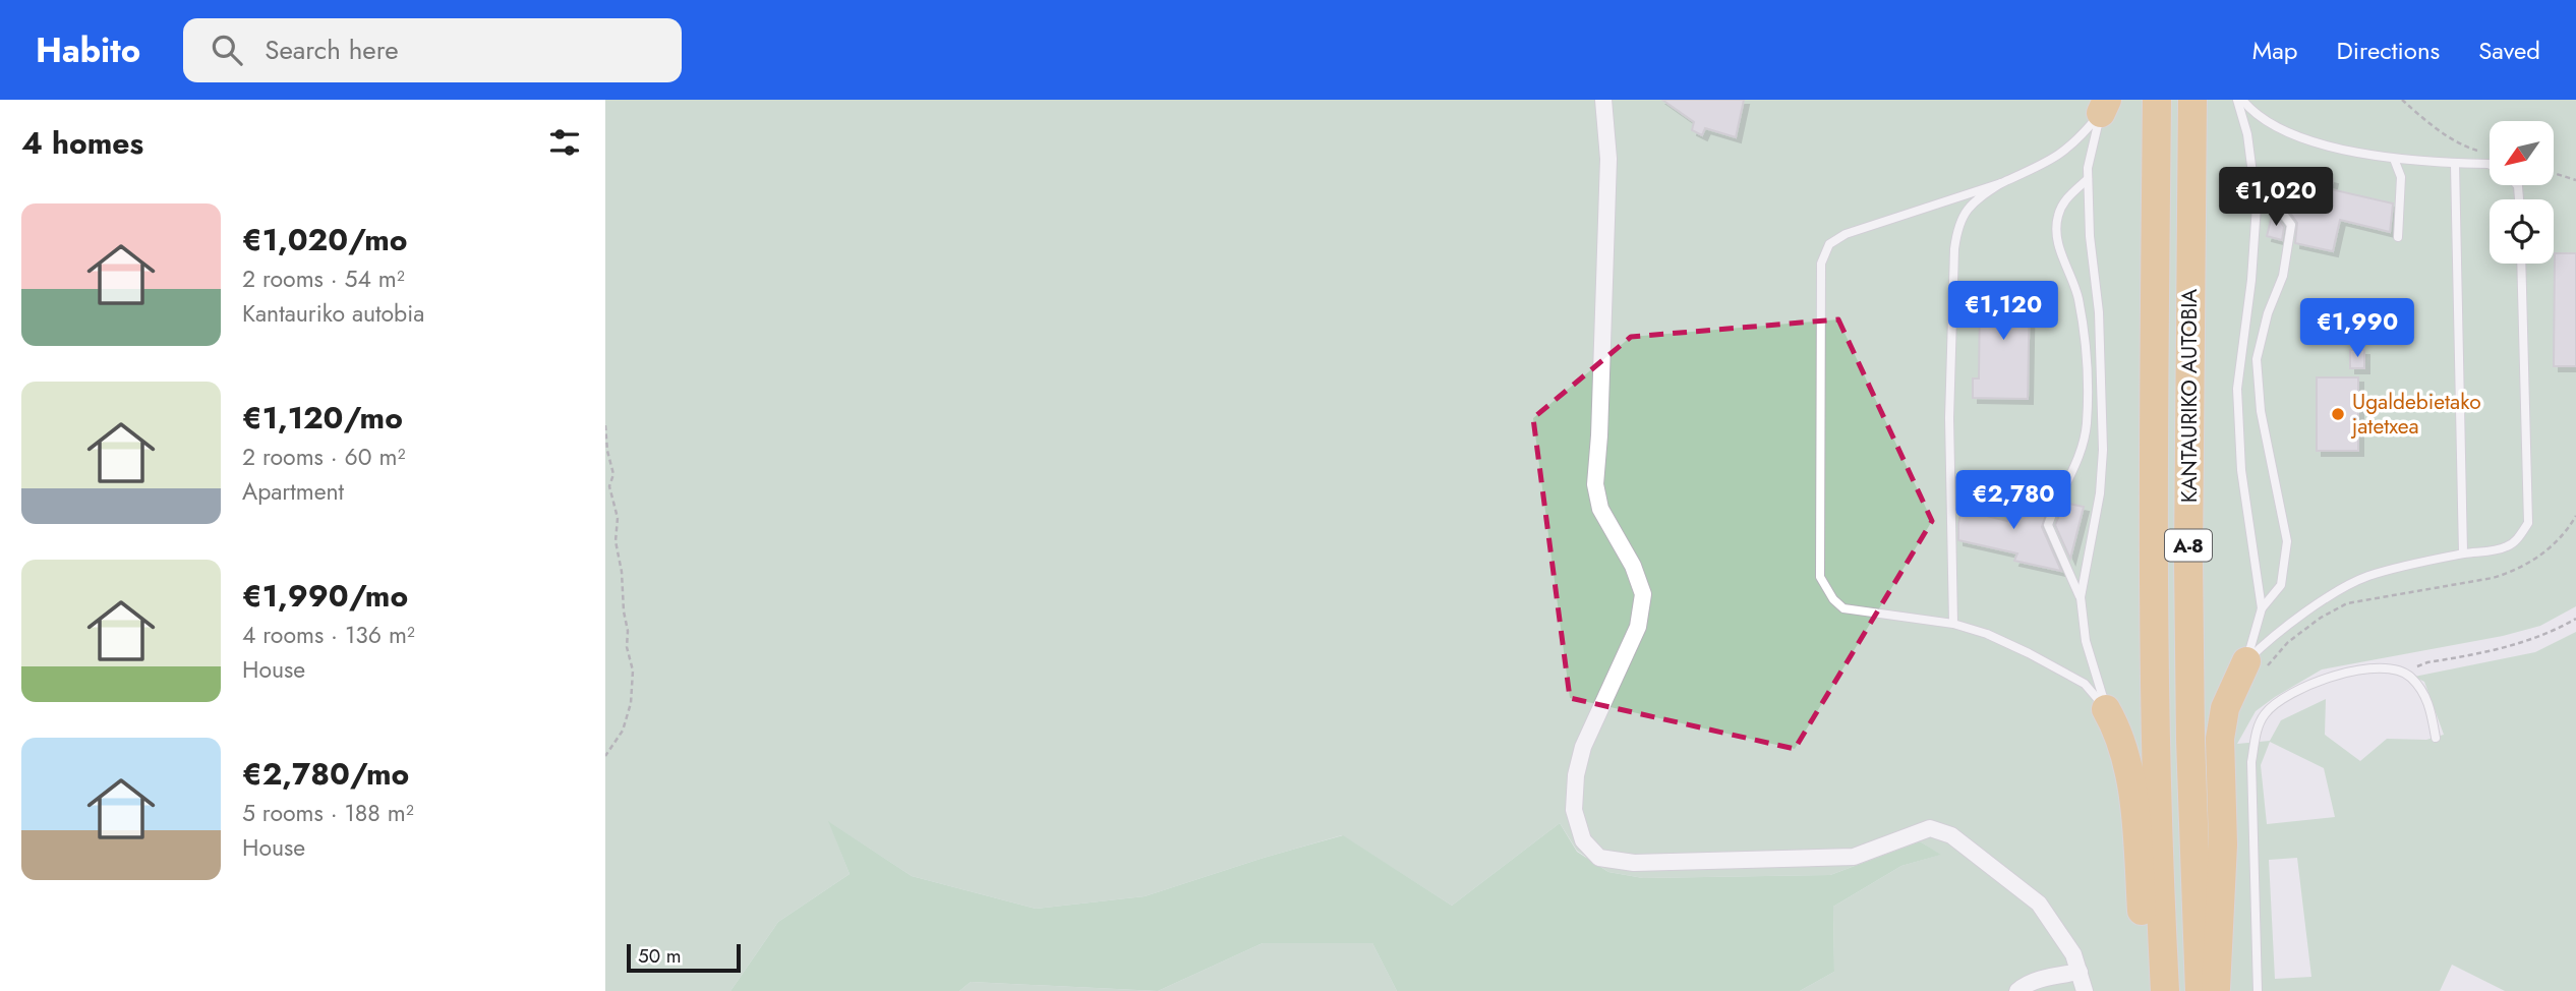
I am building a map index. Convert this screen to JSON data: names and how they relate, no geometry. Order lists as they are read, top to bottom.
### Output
{
  "streets": {
    "highway": ["KANTAURIKO AUTOBIA", "A-8"]
  },
  "places": ["Ugaldebietako jatetxea"],
  "scale_bar": "50 m",
  "north": "bottom left",
  "page": {
    "header": "Habito",
    "search": "Search here",
    "nav": ["Map", "Directions", "Saved"],
    "heading": "4 homes",
    "price": [
      "€1,020",
      "€1,120",
      "€1,990",
      "€2,780"
    ],
    "list": [
      {
        "name": "€1,020/mo",
        "note": "2 rooms · 54 m² · Kantauriko autobia"
      },
      {
        "name": "€1,120/mo",
        "note": "2 rooms · 60 m² · Apartment"
      },
      {
        "name": "€1,990/mo",
        "note": "4 rooms · 136 m² · House"
      },
      {
        "name": "€2,780/mo",
        "note": "5 rooms · 188 m² · House"
      }
    ],
    "scale": "50 m"
  }
}
